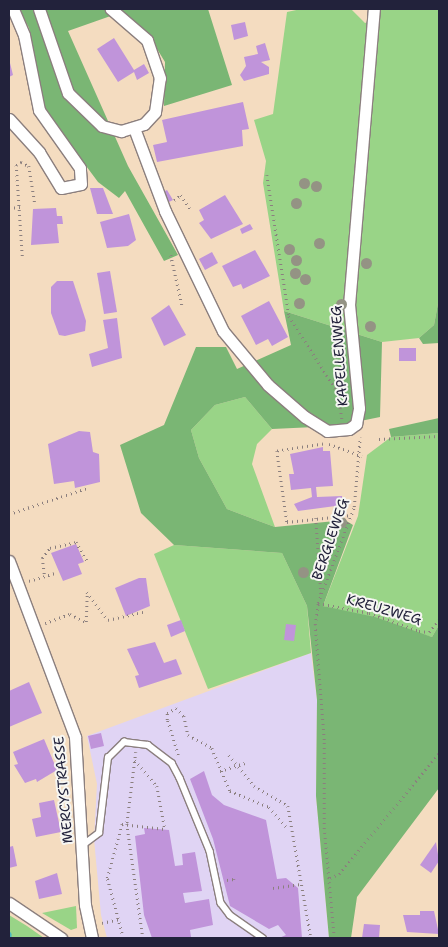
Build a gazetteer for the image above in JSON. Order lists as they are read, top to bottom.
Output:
{
  "streets": {
    "street": ["KAPELLENWEG", "MERCYSTRASSE"],
    "path": ["BERGLEWEG", "KREUZWEG"]
  },
  "crossings": [
    ["KAPELLENWEG", "BERGLEWEG"],
    ["BERGLEWEG", "KREUZWEG"]
  ]
}
